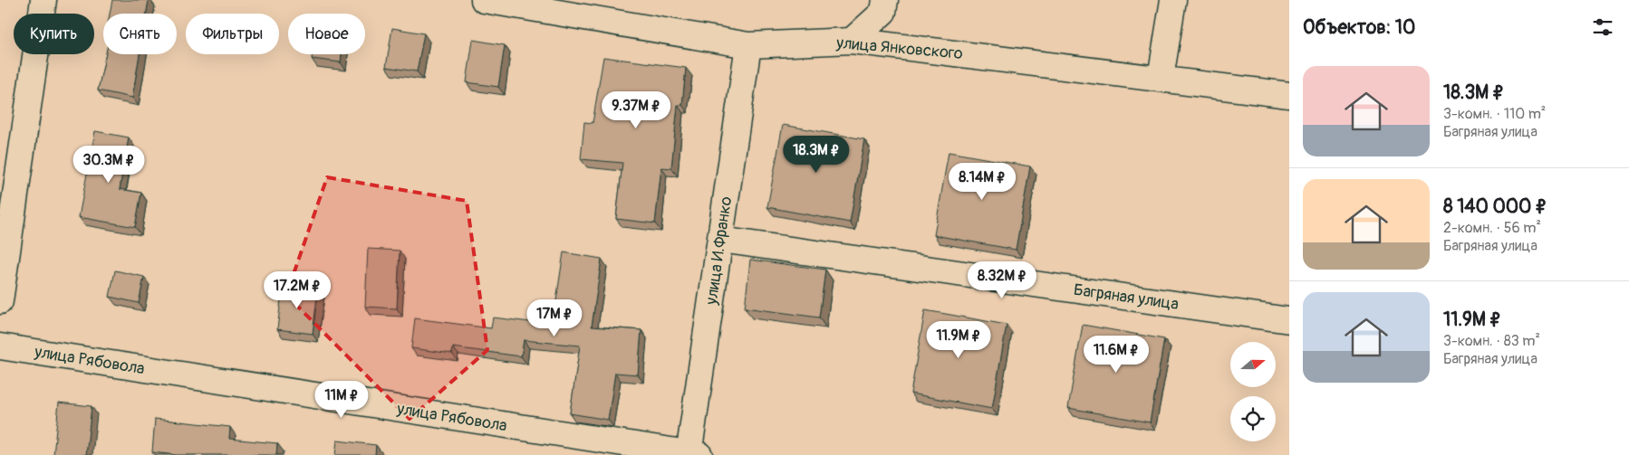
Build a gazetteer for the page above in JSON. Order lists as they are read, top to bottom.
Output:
{
  "streets": {
    "street": [
      "улица Янковского",
      "улица И.Франко",
      "Багряная улица",
      "улица Рябовола"
    ]
  },
  "crossings": [
    ["улица Янковского", "улица И.Франко"],
    ["улица И.Франко", "Багряная улица"],
    ["улица И.Франко", "улица Рябовола"]
  ],
  "north": "right",
  "page": {
    "heading": "Объектов: 10",
    "chip": [
      "Купить",
      "Снять",
      "Фильтры",
      "Новое"
    ],
    "list": [
      {
        "name": "18.3M ₽",
        "note": "3-комн. · 110 m² · Багряная улица"
      },
      {
        "name": "8 140 000 ₽",
        "note": "2-комн. · 56 m² · Багряная улица"
      },
      {
        "name": "11.9M ₽",
        "note": "3-комн. · 83 m² · Багряная улица"
      }
    ],
    "price": [
      "9.37M ₽",
      "18.3M ₽",
      "30.3M ₽",
      "8.14M ₽",
      "8.32M ₽",
      "17.2M ₽",
      "17M ₽",
      "11.9M ₽",
      "11.6M ₽",
      "11M ₽"
    ]
  }
}
